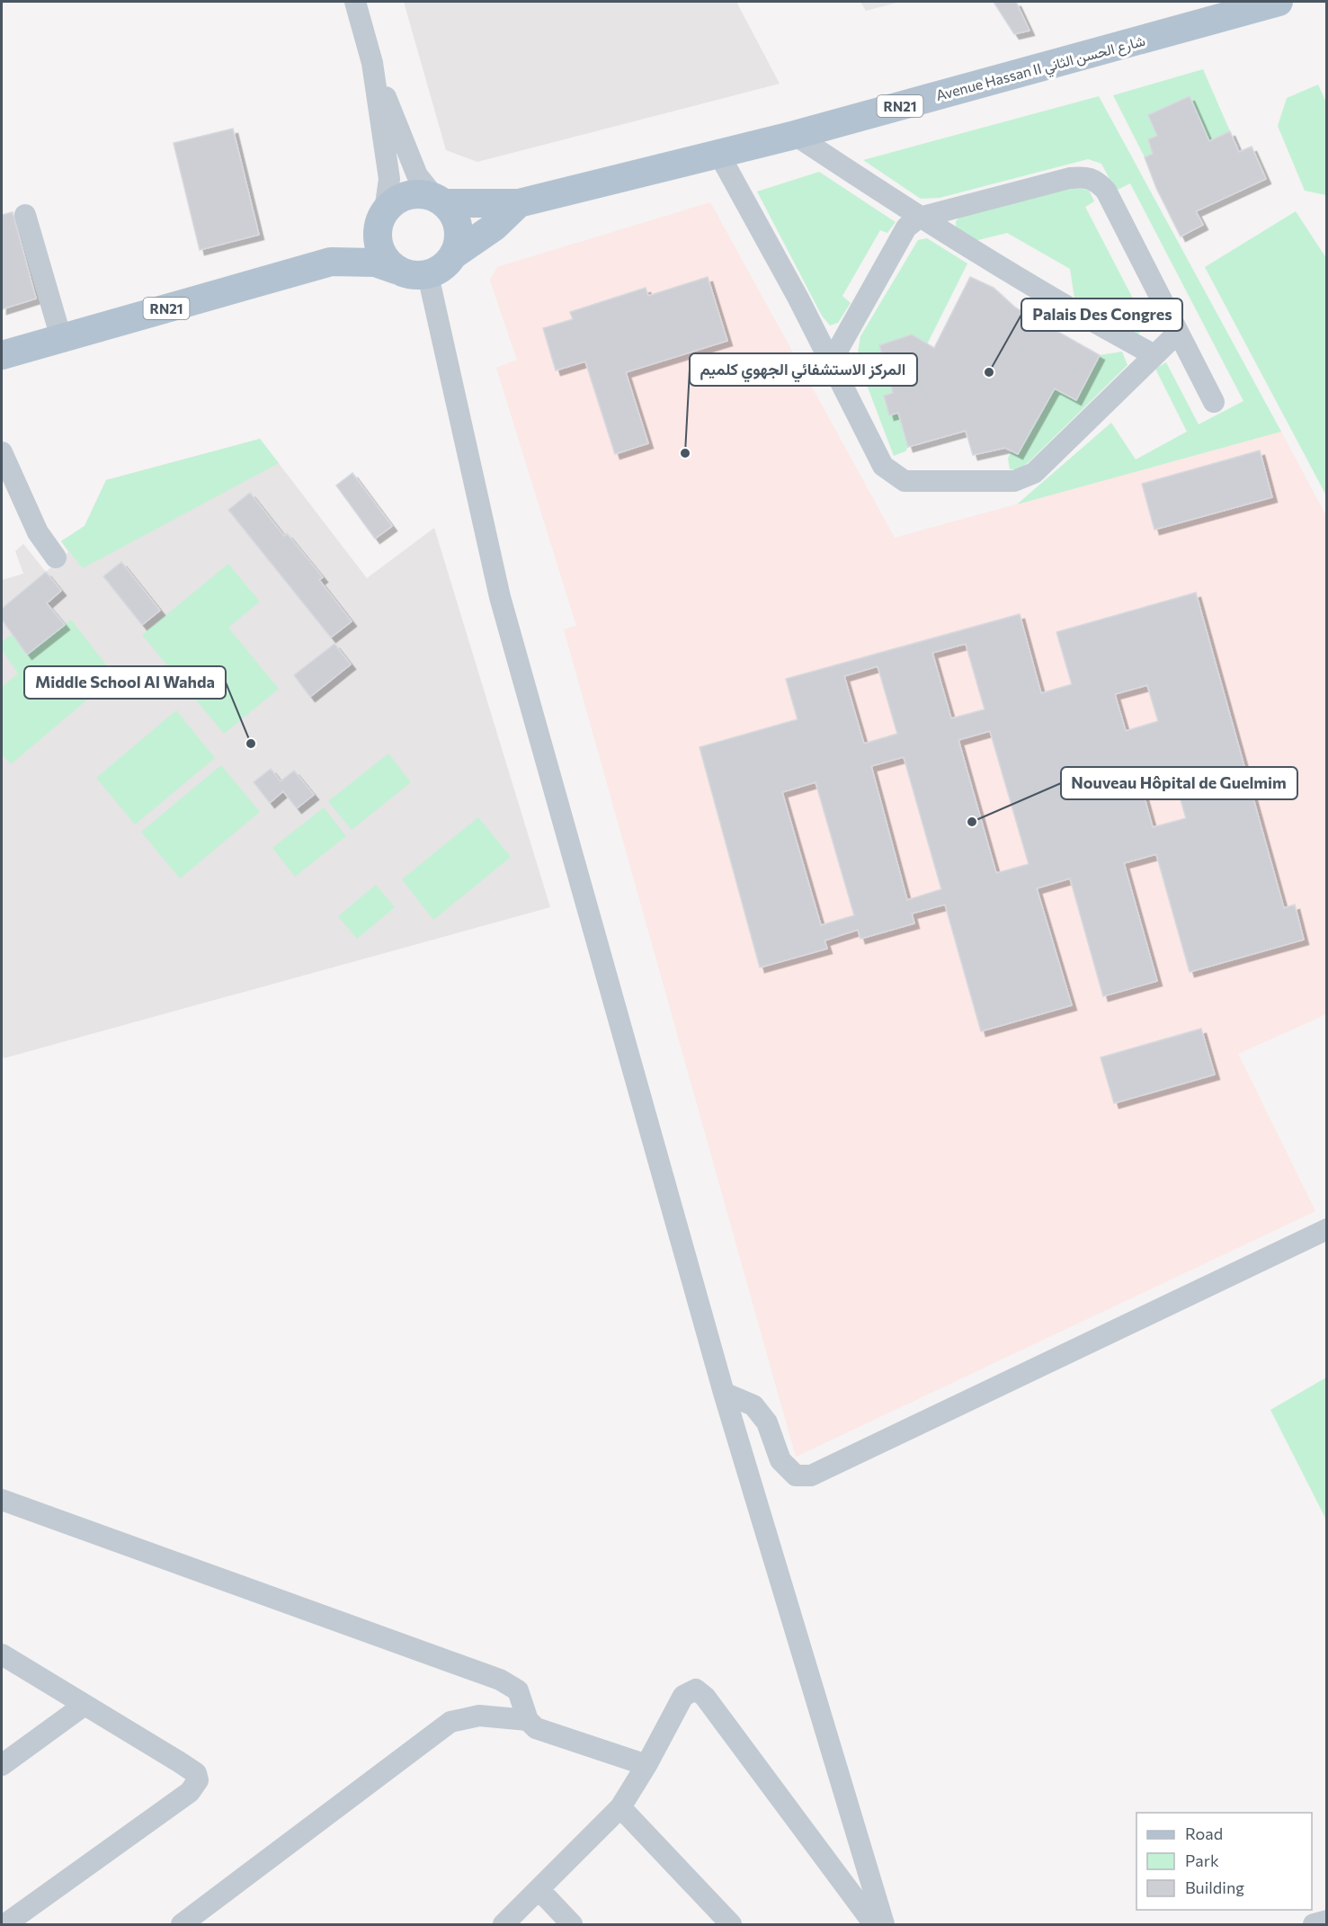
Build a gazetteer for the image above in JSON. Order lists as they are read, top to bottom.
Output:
{
  "streets": {
    "main road": ["Avenue Hassan II شارع الحسن الثاني", "RN21"]
  },
  "crossings": [
    ["Avenue Hassan II شارع الحسن الثاني", "RN21"]
  ],
  "places": [
    "Palais Des Congres",
    "المركز الاستشفائي الجهوي كلميم",
    "Middle School Al Wahda",
    "Nouveau Hôpital de Guelmim"
  ],
  "legend": ["Road", "Park", "Building"]
}
